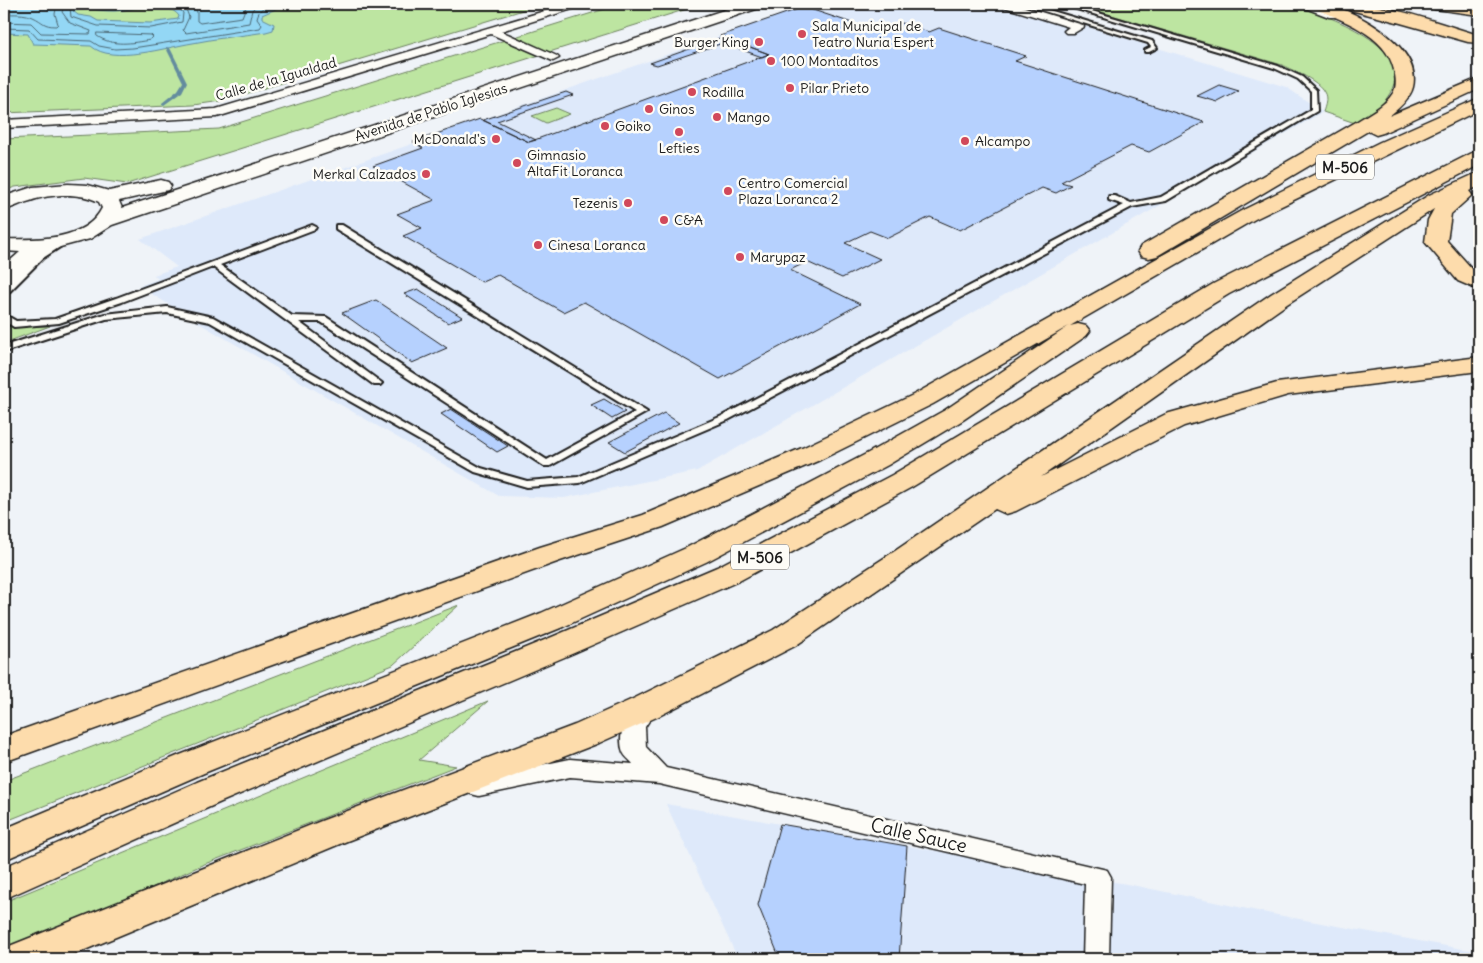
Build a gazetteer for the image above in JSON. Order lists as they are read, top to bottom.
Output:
{
  "streets": {
    "highway": ["M-506"],
    "main road": ["Avenida de Pablo Iglesias"],
    "street": ["Calle de la Igualdad", "Calle Sauce"]
  },
  "places": [
    "Sala Municipal de Teatro Nuria Espert",
    "Burger King",
    "100 Montaditos",
    "Pilar Prieto",
    "Rodilla",
    "Ginos",
    "Mango",
    "Goiko",
    "Lefties",
    "McDonald's",
    "Alcampo",
    "Gimnasio AltaFit Loranca",
    "Merkal Calzados",
    "Centro Comercial Plaza Loranca 2",
    "Tezenis",
    "C&A",
    "Cinesa Loranca",
    "Marypaz"
  ]
}
